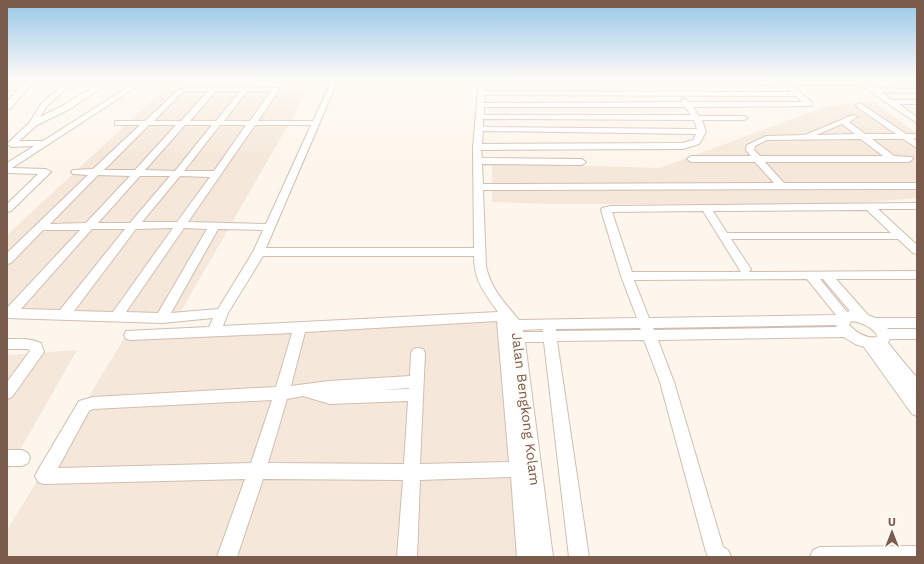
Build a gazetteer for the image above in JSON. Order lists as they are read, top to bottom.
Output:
{
  "streets": {
    "street": ["Jalan Bengkong Kolam"]
  },
  "north": "top"
}
